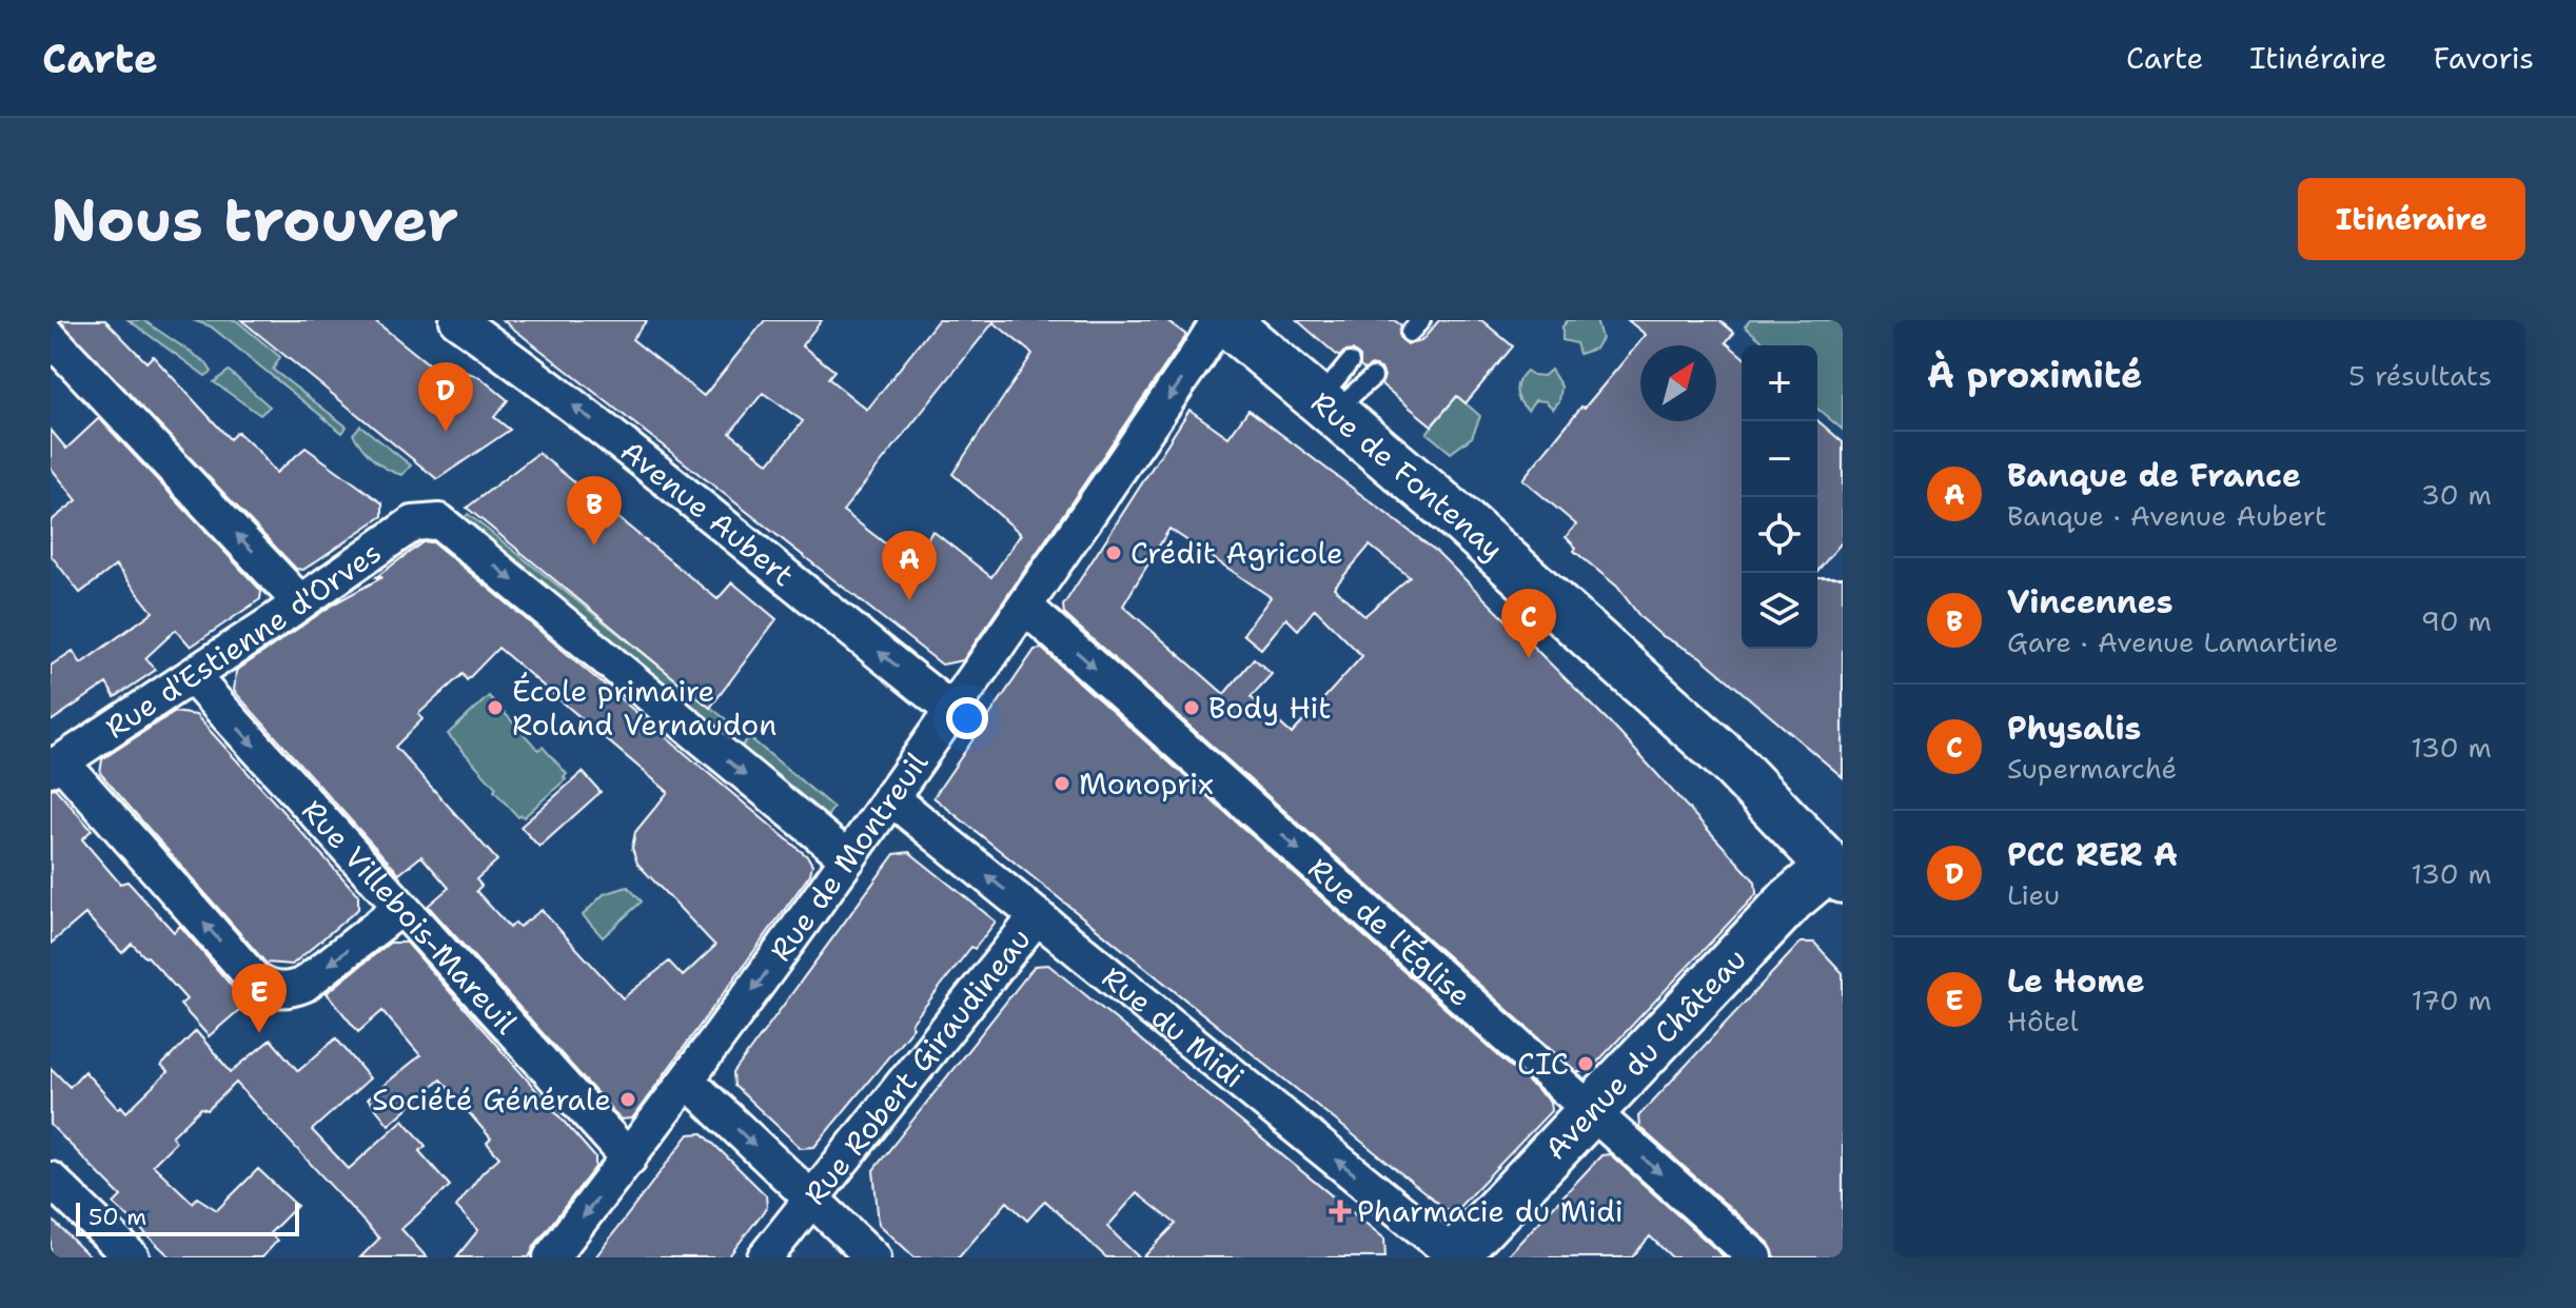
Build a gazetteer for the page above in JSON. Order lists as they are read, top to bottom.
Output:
{
  "streets": {
    "main road": ["Rue de Fontenay", "Avenue du Château"],
    "street": [
      "Avenue Aubert",
      "Rue d'Estienne d'Orves",
      "Rue de Montreuil",
      "Rue Villebois-Mareuil",
      "Rue de l'Église",
      "Rue du Midi",
      "Rue Robert Giraudineau"
    ]
  },
  "crossings": [
    ["Rue de Fontenay", "Rue de Montreuil"],
    ["Rue de Fontenay", "Avenue du Château"],
    ["Avenue Aubert", "Rue de Montreuil"],
    ["Rue d'Estienne d'Orves", "Rue de Montreuil"],
    ["Rue d'Estienne d'Orves", "Rue Villebois-Mareuil"],
    ["Rue de Montreuil", "Rue Villebois-Mareuil"],
    ["Rue de Montreuil", "Rue de l'Église"],
    ["Rue de Montreuil", "Rue du Midi"],
    ["Rue de l'Église", "Avenue du Château"],
    ["Rue du Midi", "Avenue du Château"],
    ["Rue du Midi", "Rue Robert Giraudineau"]
  ],
  "one_way": [
    "Avenue Aubert",
    "Rue d'Estienne d'Orves",
    "Rue de Montreuil",
    "Rue Villebois-Mareuil",
    "Rue de l'Église",
    "Rue du Midi"
  ],
  "places": {
    "other": [
      "Crédit Agricole",
      "École primaire Roland Vernaudon",
      "Body Hit",
      "Monoprix",
      "CIC",
      "Société Générale"
    ],
    "health": ["Pharmacie du Midi"]
  },
  "scale_bar": "50 m",
  "north": "top right",
  "page": {
    "header": "Carte",
    "nav": ["Carte", "Itinéraire", "Favoris"],
    "buttons": "Itinéraire",
    "title": "Nous trouver",
    "heading": ["À proximité", "5 résultats"],
    "map_buttons": ["+", "−"],
    "pins": [
      "D",
      "B",
      "A",
      "C",
      "E"
    ],
    "list": [
      {
        "mark": "A",
        "name": "Banque de France",
        "note": "Banque · Avenue Aubert",
        "value": "30 m"
      },
      {
        "mark": "B",
        "name": "Vincennes",
        "note": "Gare · Avenue Lamartine",
        "value": "90 m"
      },
      {
        "mark": "C",
        "name": "Physalis",
        "note": "Supermarché",
        "value": "130 m"
      },
      {
        "mark": "D",
        "name": "PCC RER A",
        "note": "Lieu",
        "value": "130 m"
      },
      {
        "mark": "E",
        "name": "Le Home",
        "note": "Hôtel",
        "value": "170 m"
      }
    ],
    "scale": "50 m"
  }
}
